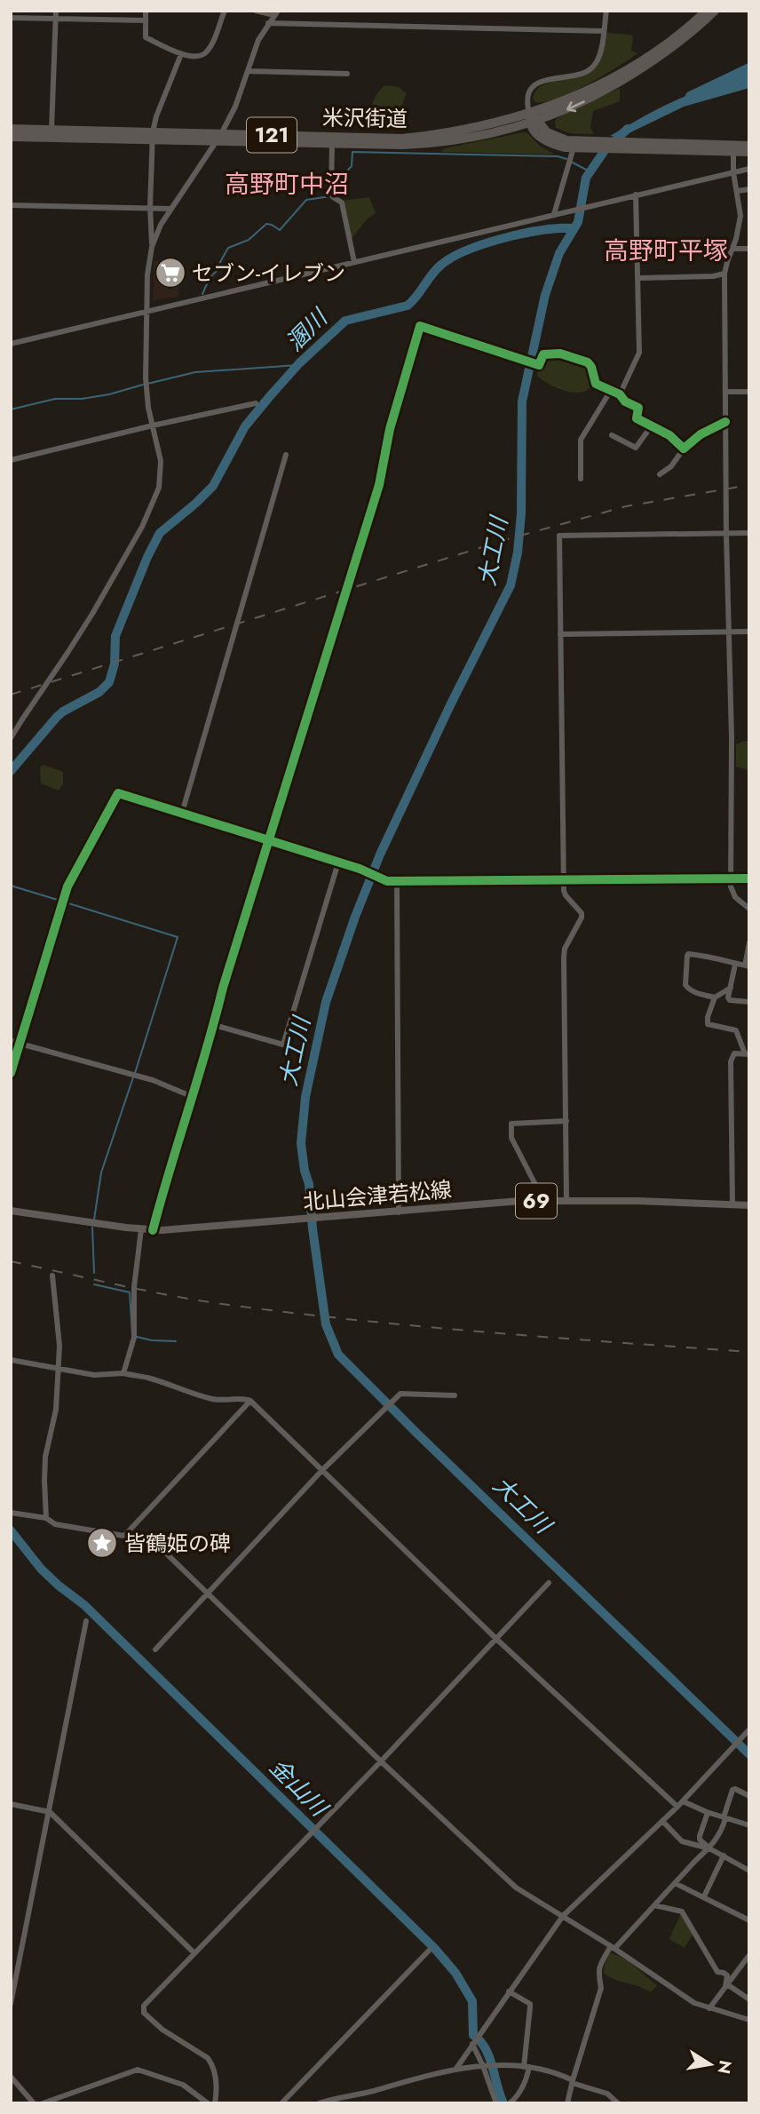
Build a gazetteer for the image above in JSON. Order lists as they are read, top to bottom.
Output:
{
  "streets": {
    "highway": ["米沢街道", "121"],
    "main road": ["北山会津若松線", "69"]
  },
  "crossings": [
    ["米沢街道", "121"]
  ],
  "districts": ["高野町中沼", "高野町平塚"],
  "water": ["溷川", "大工川", "金山川"],
  "places": {
    "supermarket": ["セブン-イレブン"],
    "place": ["皆鶴姫の碑"]
  },
  "north": "right"
}
